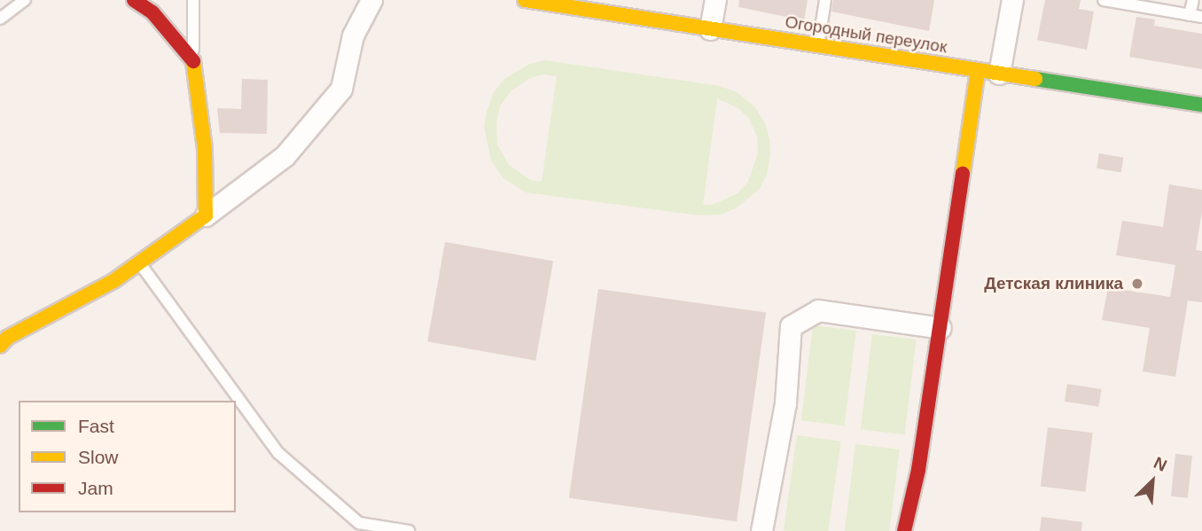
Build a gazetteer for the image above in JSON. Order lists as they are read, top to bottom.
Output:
{
  "streets": {
    "street": ["Огородный переулок"]
  },
  "places": ["Детская клиника"],
  "legend": ["Fast", "Slow", "Jam"],
  "north": "top right"
}
